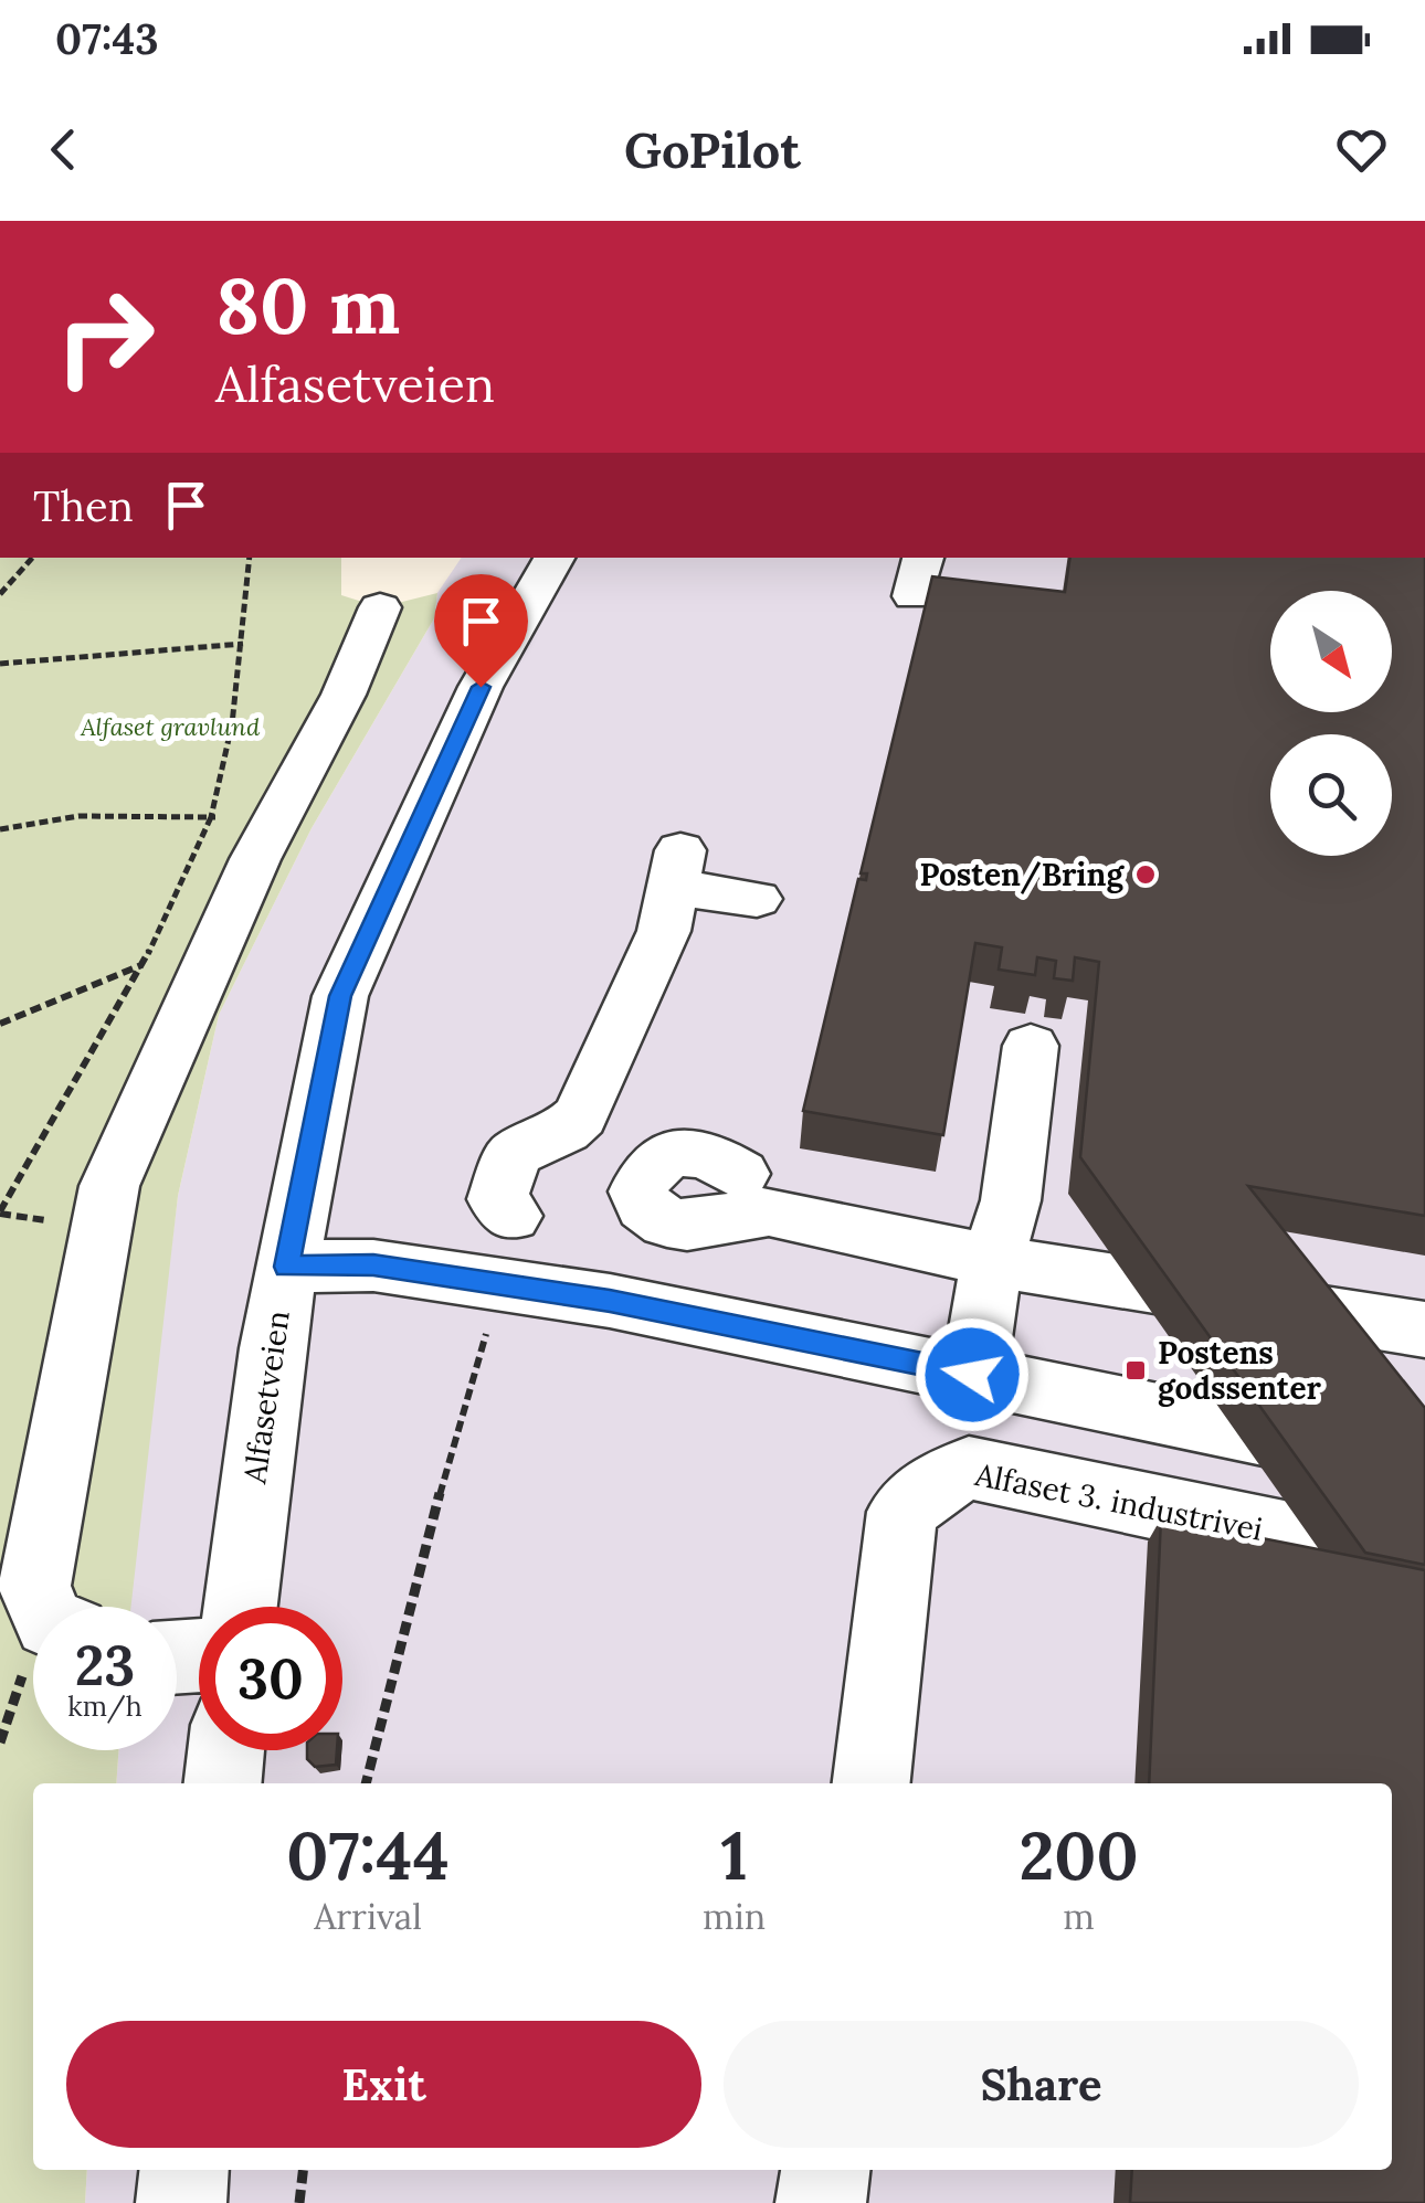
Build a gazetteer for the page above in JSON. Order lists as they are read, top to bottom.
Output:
{
  "streets": {
    "street": ["Alfasetveien", "Alfaset 3. industrivei"]
  },
  "parks": ["Alfaset gravlund"],
  "places": {
    "other": ["Posten/Bring"],
    "transit": ["Postens godssenter"]
  },
  "north": "bottom right",
  "page": {
    "status": "07:43",
    "header": "GoPilot",
    "turn": ["80 m", "Alfasetveien"],
    "then": "Then",
    "speed": "23 km/h",
    "limit": "30",
    "eta": [
      "07:44",
      "Arrival",
      "1",
      "min",
      "200",
      "m"
    ],
    "buttons": ["Exit", "Share"]
  }
}
